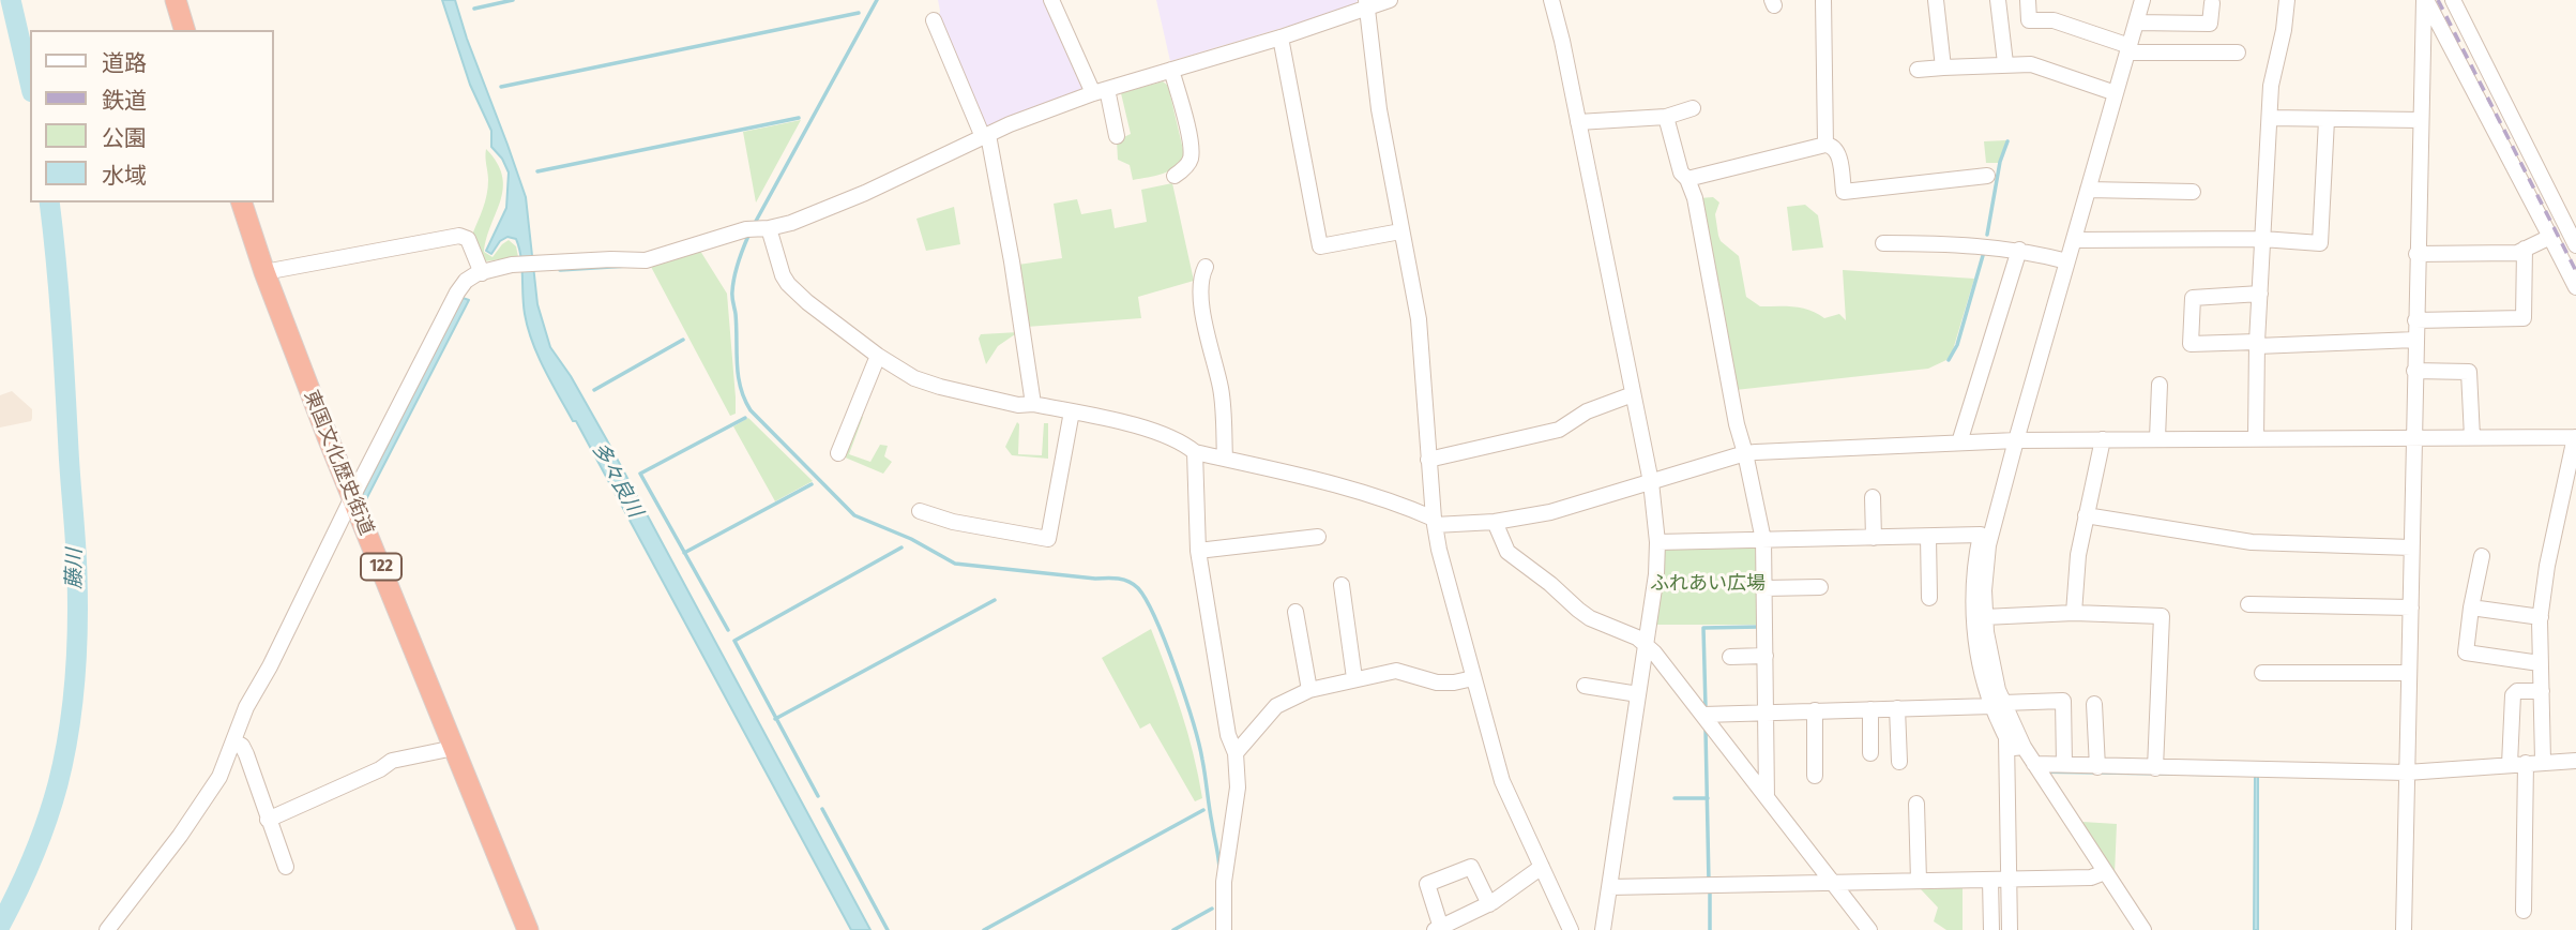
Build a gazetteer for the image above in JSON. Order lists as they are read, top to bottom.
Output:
{
  "streets": {
    "highway": ["東国文化歴史街道", "122"]
  },
  "water": ["多々良川", "藤川"],
  "parks": ["ふれあい広場"],
  "legend": [
    "道路",
    "鉄道",
    "公園",
    "水域"
  ]
}
